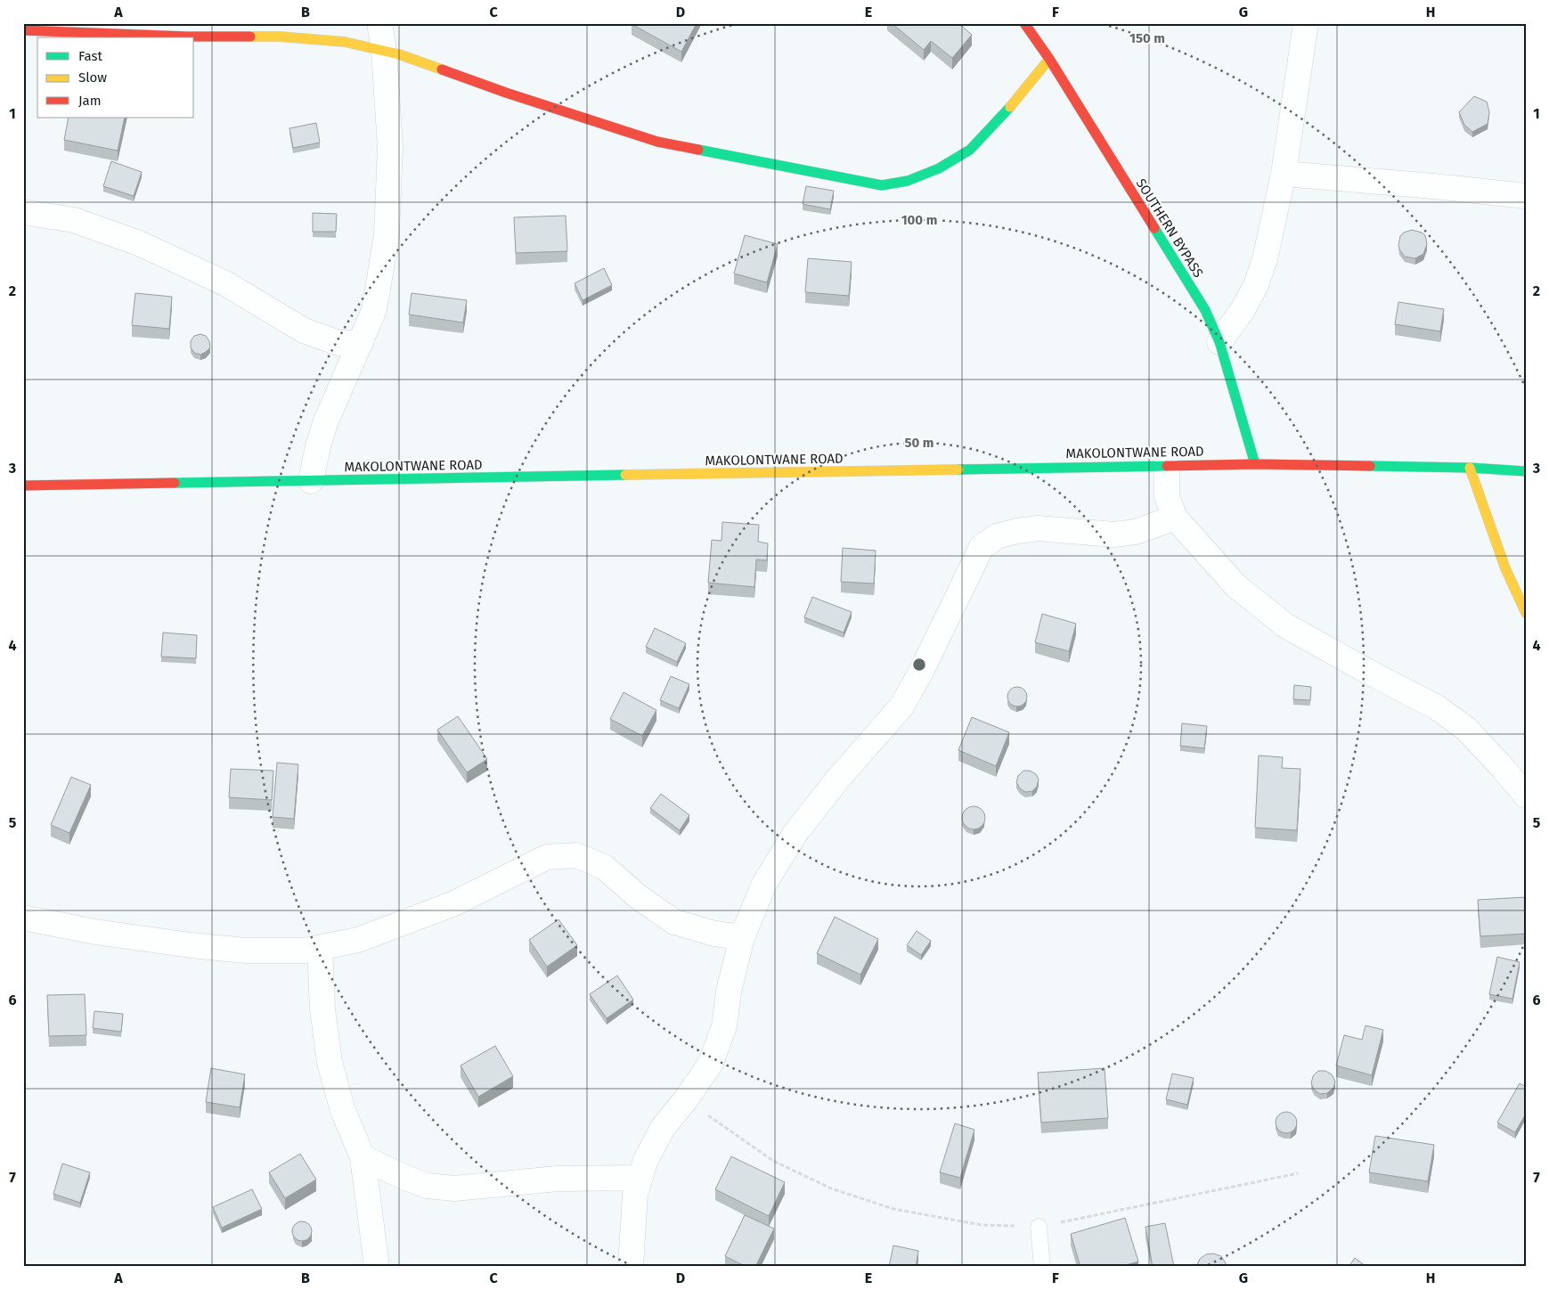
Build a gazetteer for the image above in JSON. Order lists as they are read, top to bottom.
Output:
{
  "streets": {
    "main road": ["SOUTHERN BYPASS", "MAKOLONTWANE ROAD"]
  },
  "crossings": [
    ["SOUTHERN BYPASS", "MAKOLONTWANE ROAD"]
  ],
  "legend": ["Fast", "Slow", "Jam"],
  "grid": {
    "columns": [
      "A",
      "B",
      "C",
      "D",
      "E",
      "F",
      "G",
      "H"
    ],
    "rows": [
      "1",
      "2",
      "3",
      "4",
      "5",
      "6",
      "7"
    ]
  },
  "rings": ["150 m", "100 m", "50 m"]
}
